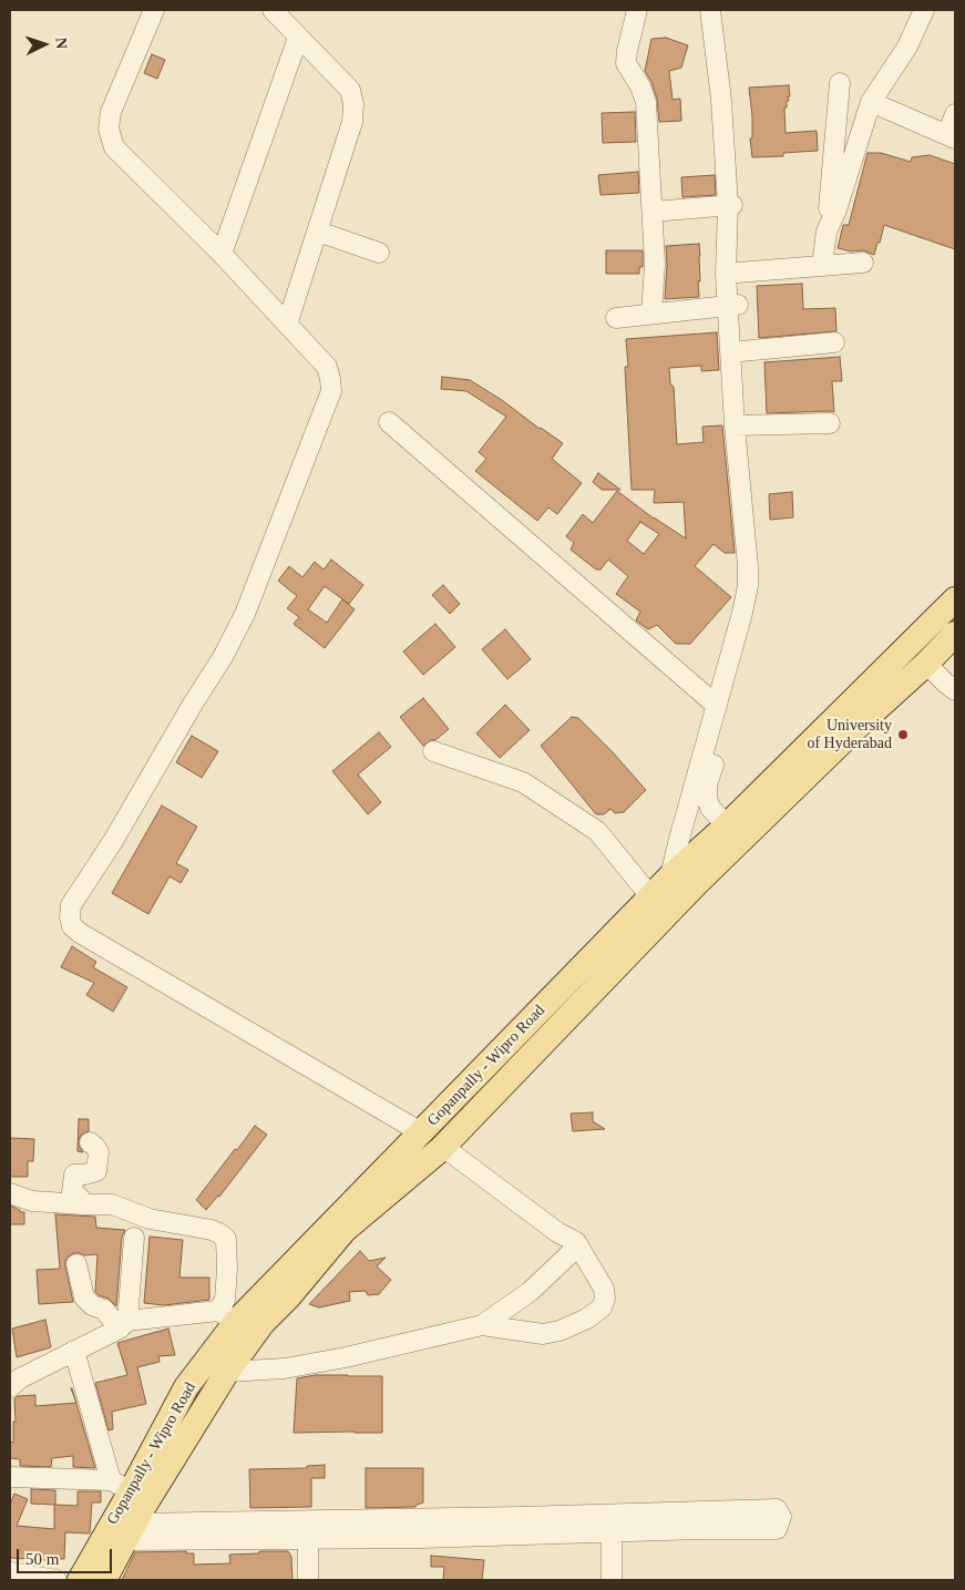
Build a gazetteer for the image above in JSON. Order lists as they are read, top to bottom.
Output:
{
  "streets": {
    "main road": ["Gopanpally - Wipro Road"]
  },
  "places": ["University of Hyderabad"],
  "scale_bar": "50 m",
  "north": "right"
}
